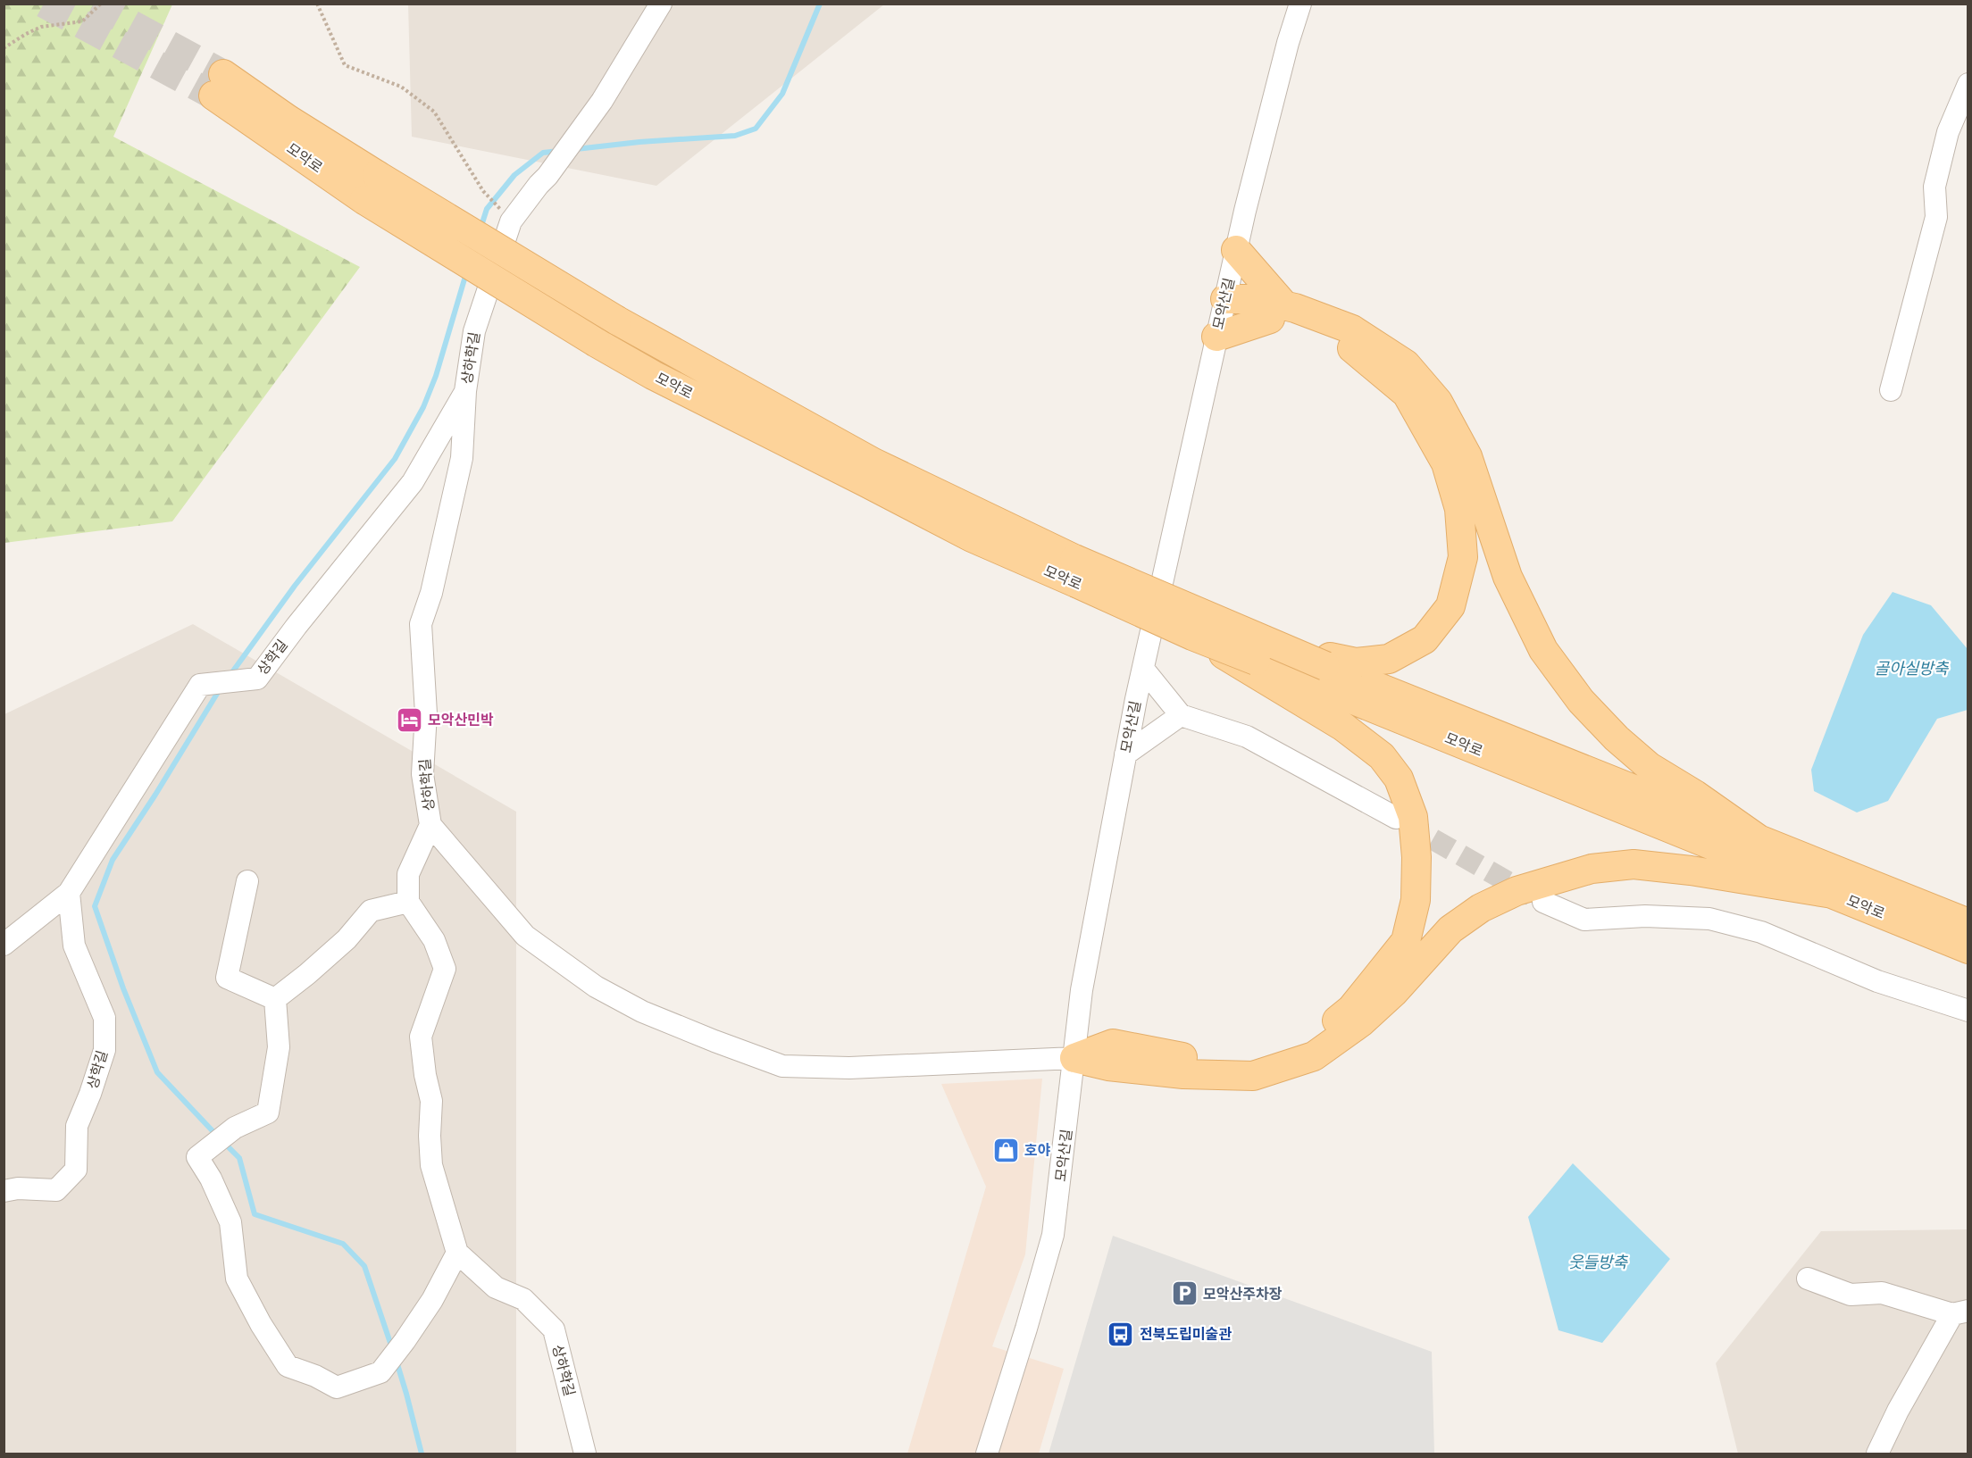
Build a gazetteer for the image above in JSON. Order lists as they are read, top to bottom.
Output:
{
  "streets": {
    "main road": ["모악로"],
    "street": ["모악산길", "상하학길", "상학길"]
  },
  "crossings": [
    ["상하학길", "상학길"]
  ],
  "water": ["골아실방축", "웃들방축"],
  "places": {
    "hotel": ["모악산민박"],
    "shop": ["호야"],
    "parking": ["모악산주차장"],
    "bus stop": ["전북도립미술관"]
  }
}
